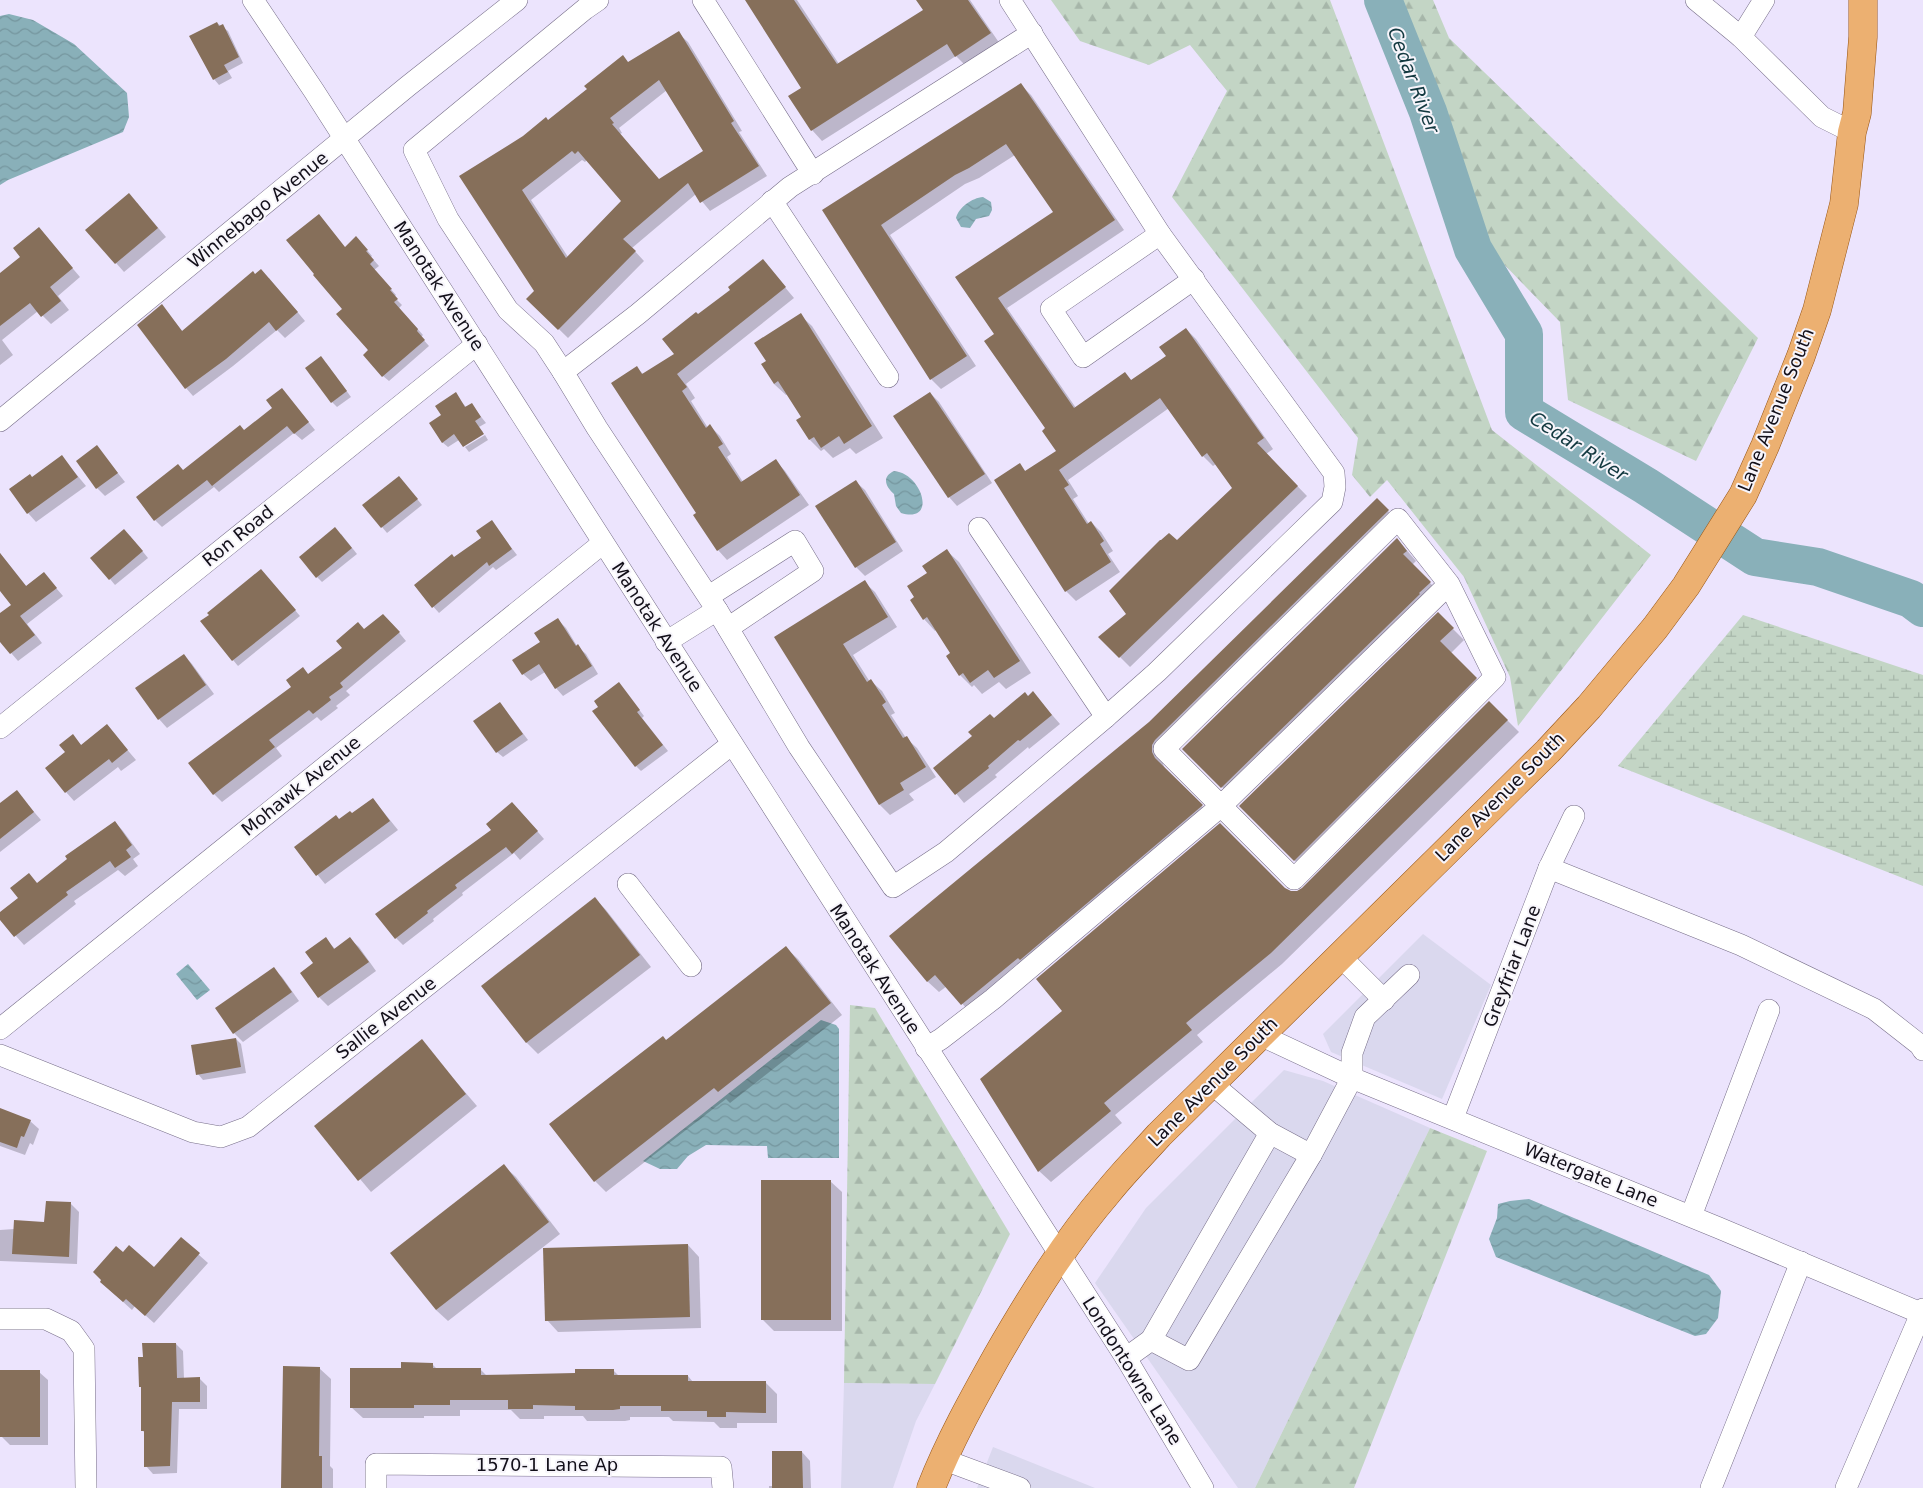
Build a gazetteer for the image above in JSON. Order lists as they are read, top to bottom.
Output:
{
  "streets": {
    "main road": ["Lane Avenue South"],
    "street": [
      "Winnebago Avenue",
      "Manotak Avenue",
      "Ron Road",
      "Mohawk Avenue",
      "Greyfriar Lane",
      "Sallie Avenue",
      "Watergate Lane",
      "Londontowne Lane",
      "1570-1 Lane Ap"
    ]
  },
  "crossings": [
    ["Winnebago Avenue", "Manotak Avenue"],
    ["Manotak Avenue", "Lane Avenue South"],
    ["Manotak Avenue", "Ron Road"],
    ["Manotak Avenue", "Mohawk Avenue"],
    ["Manotak Avenue", "Sallie Avenue"],
    ["Manotak Avenue", "Londontowne Lane"],
    ["Lane Avenue South", "Watergate Lane"],
    ["Lane Avenue South", "Londontowne Lane"],
    ["Greyfriar Lane", "Watergate Lane"]
  ],
  "water": ["Cedar River"]
}
